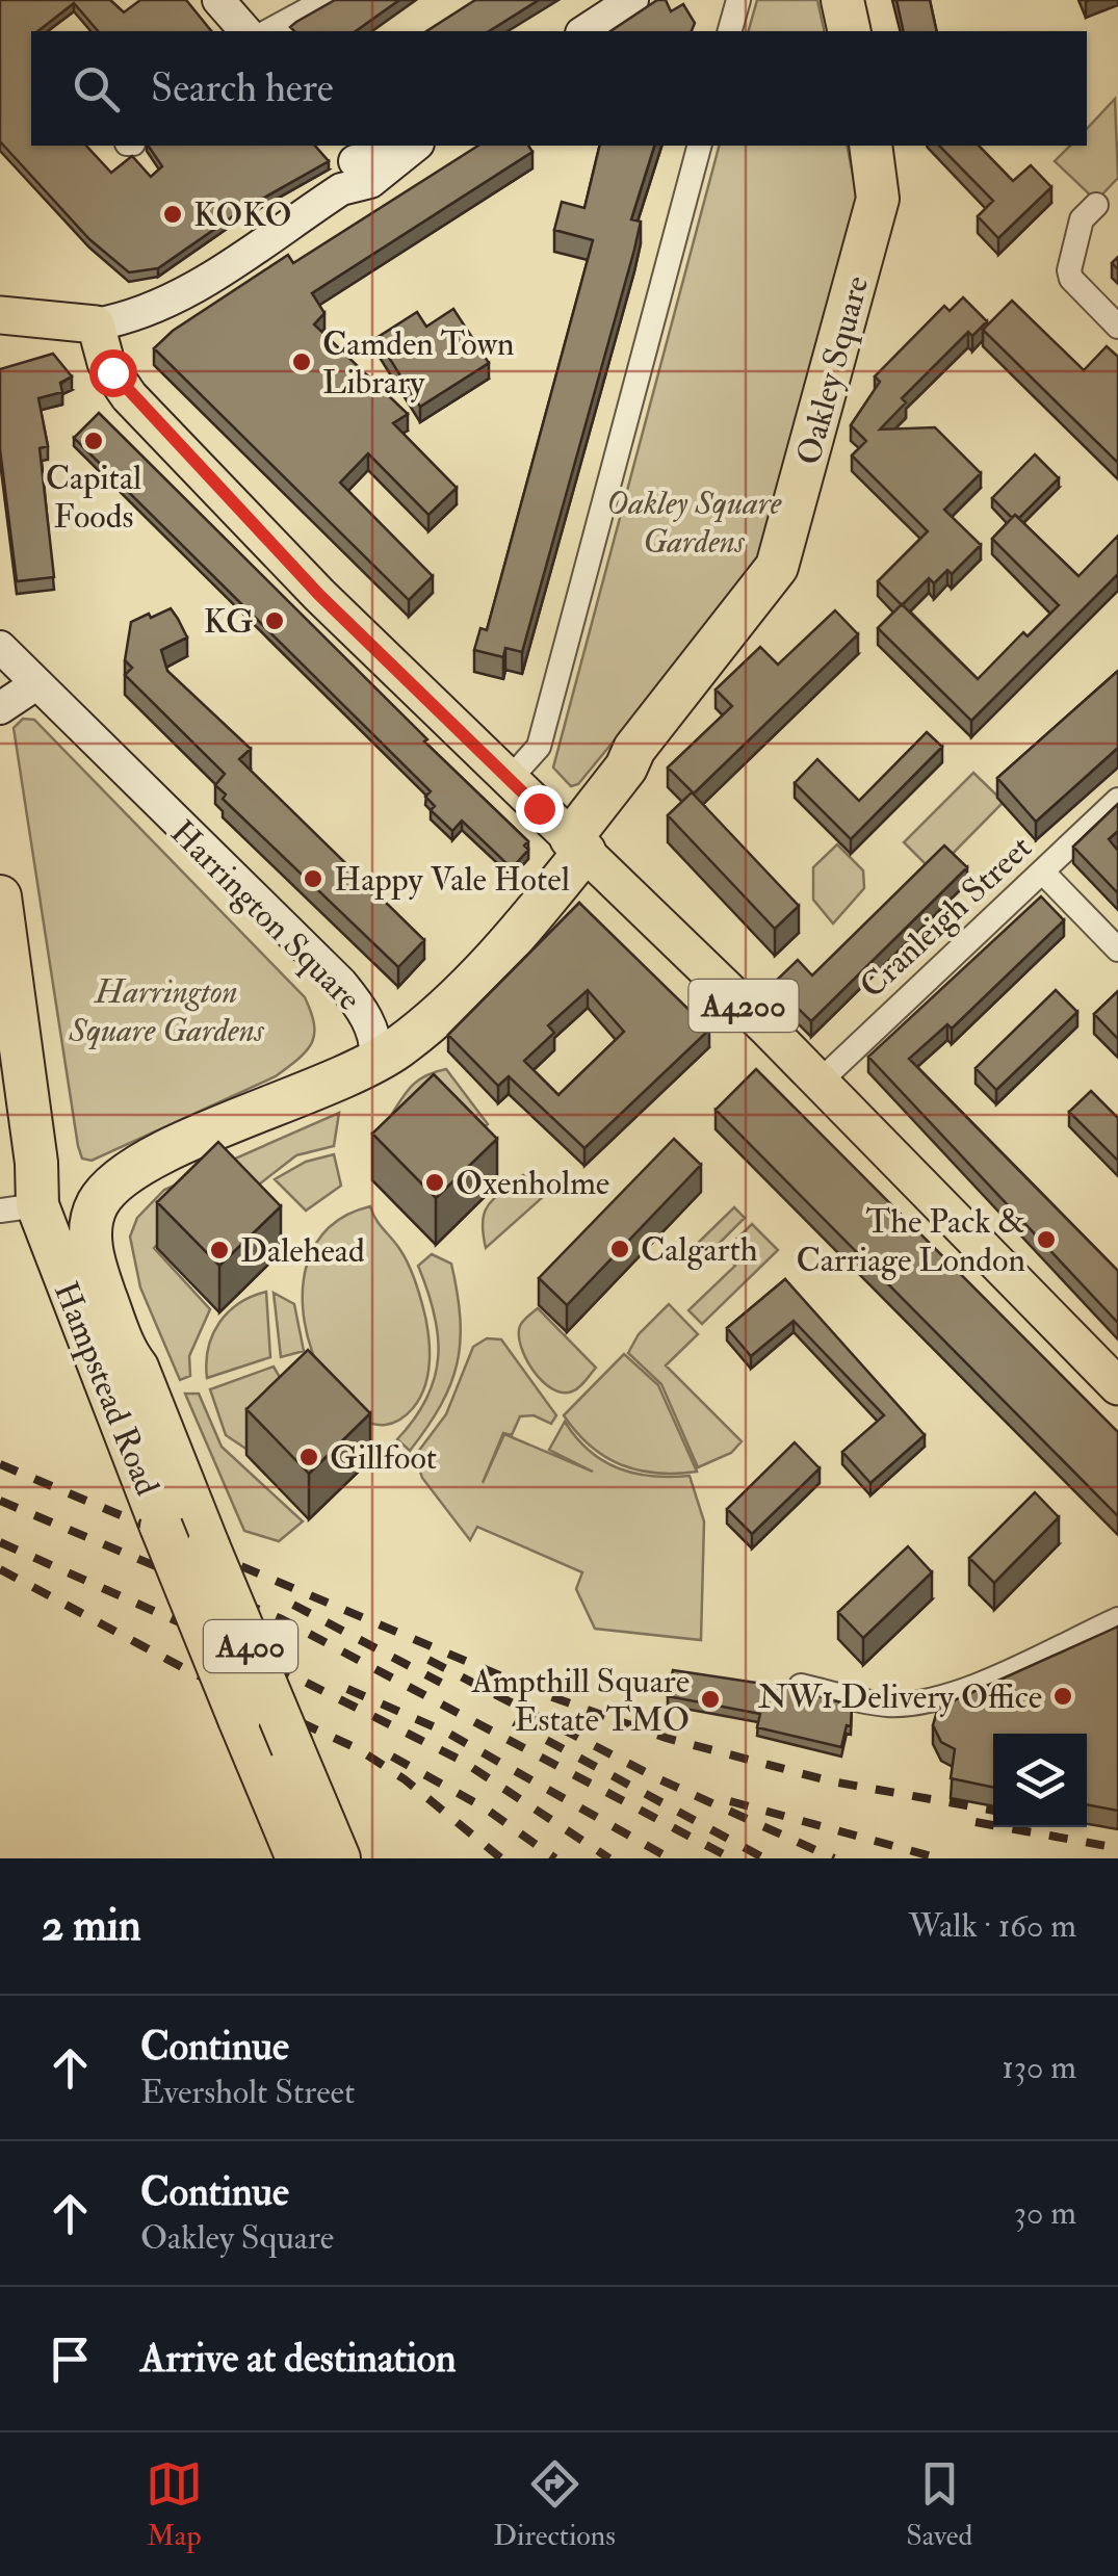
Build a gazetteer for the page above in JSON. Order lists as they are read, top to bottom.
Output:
{
  "streets": {
    "highway": ["Oakley Square", "Hampstead Road", "A400"],
    "main road": ["A4200"],
    "street": ["Harrington Square", "Cranleigh Street"]
  },
  "crossings": [
    ["Oakley Square", "Harrington Square"],
    ["Oakley Square", "A4200"],
    ["Cranleigh Street", "A4200"]
  ],
  "parks": ["Oakley Square Gardens", "Harrington Square Gardens"],
  "places": [
    "KOKO",
    "Camden Town Library",
    "Capital Foods",
    "KG",
    "Happy Vale Hotel",
    "Oxenholme",
    "The Pack & Carriage London",
    "Calgarth",
    "Dalehead",
    "Gillfoot",
    "NW1 Delivery Office",
    "Ampthill Square Estate TMO"
  ],
  "page": {
    "search": "Search here",
    "heading": ["2 min", "Walk · 160 m"],
    "list": [
      ["Continue", "Eversholt Street", "130 m"],
      ["Continue", "Oakley Square", "30 m"],
      "Arrive at destination"
    ],
    "nav": ["Map", "Directions", "Saved"]
  }
}
